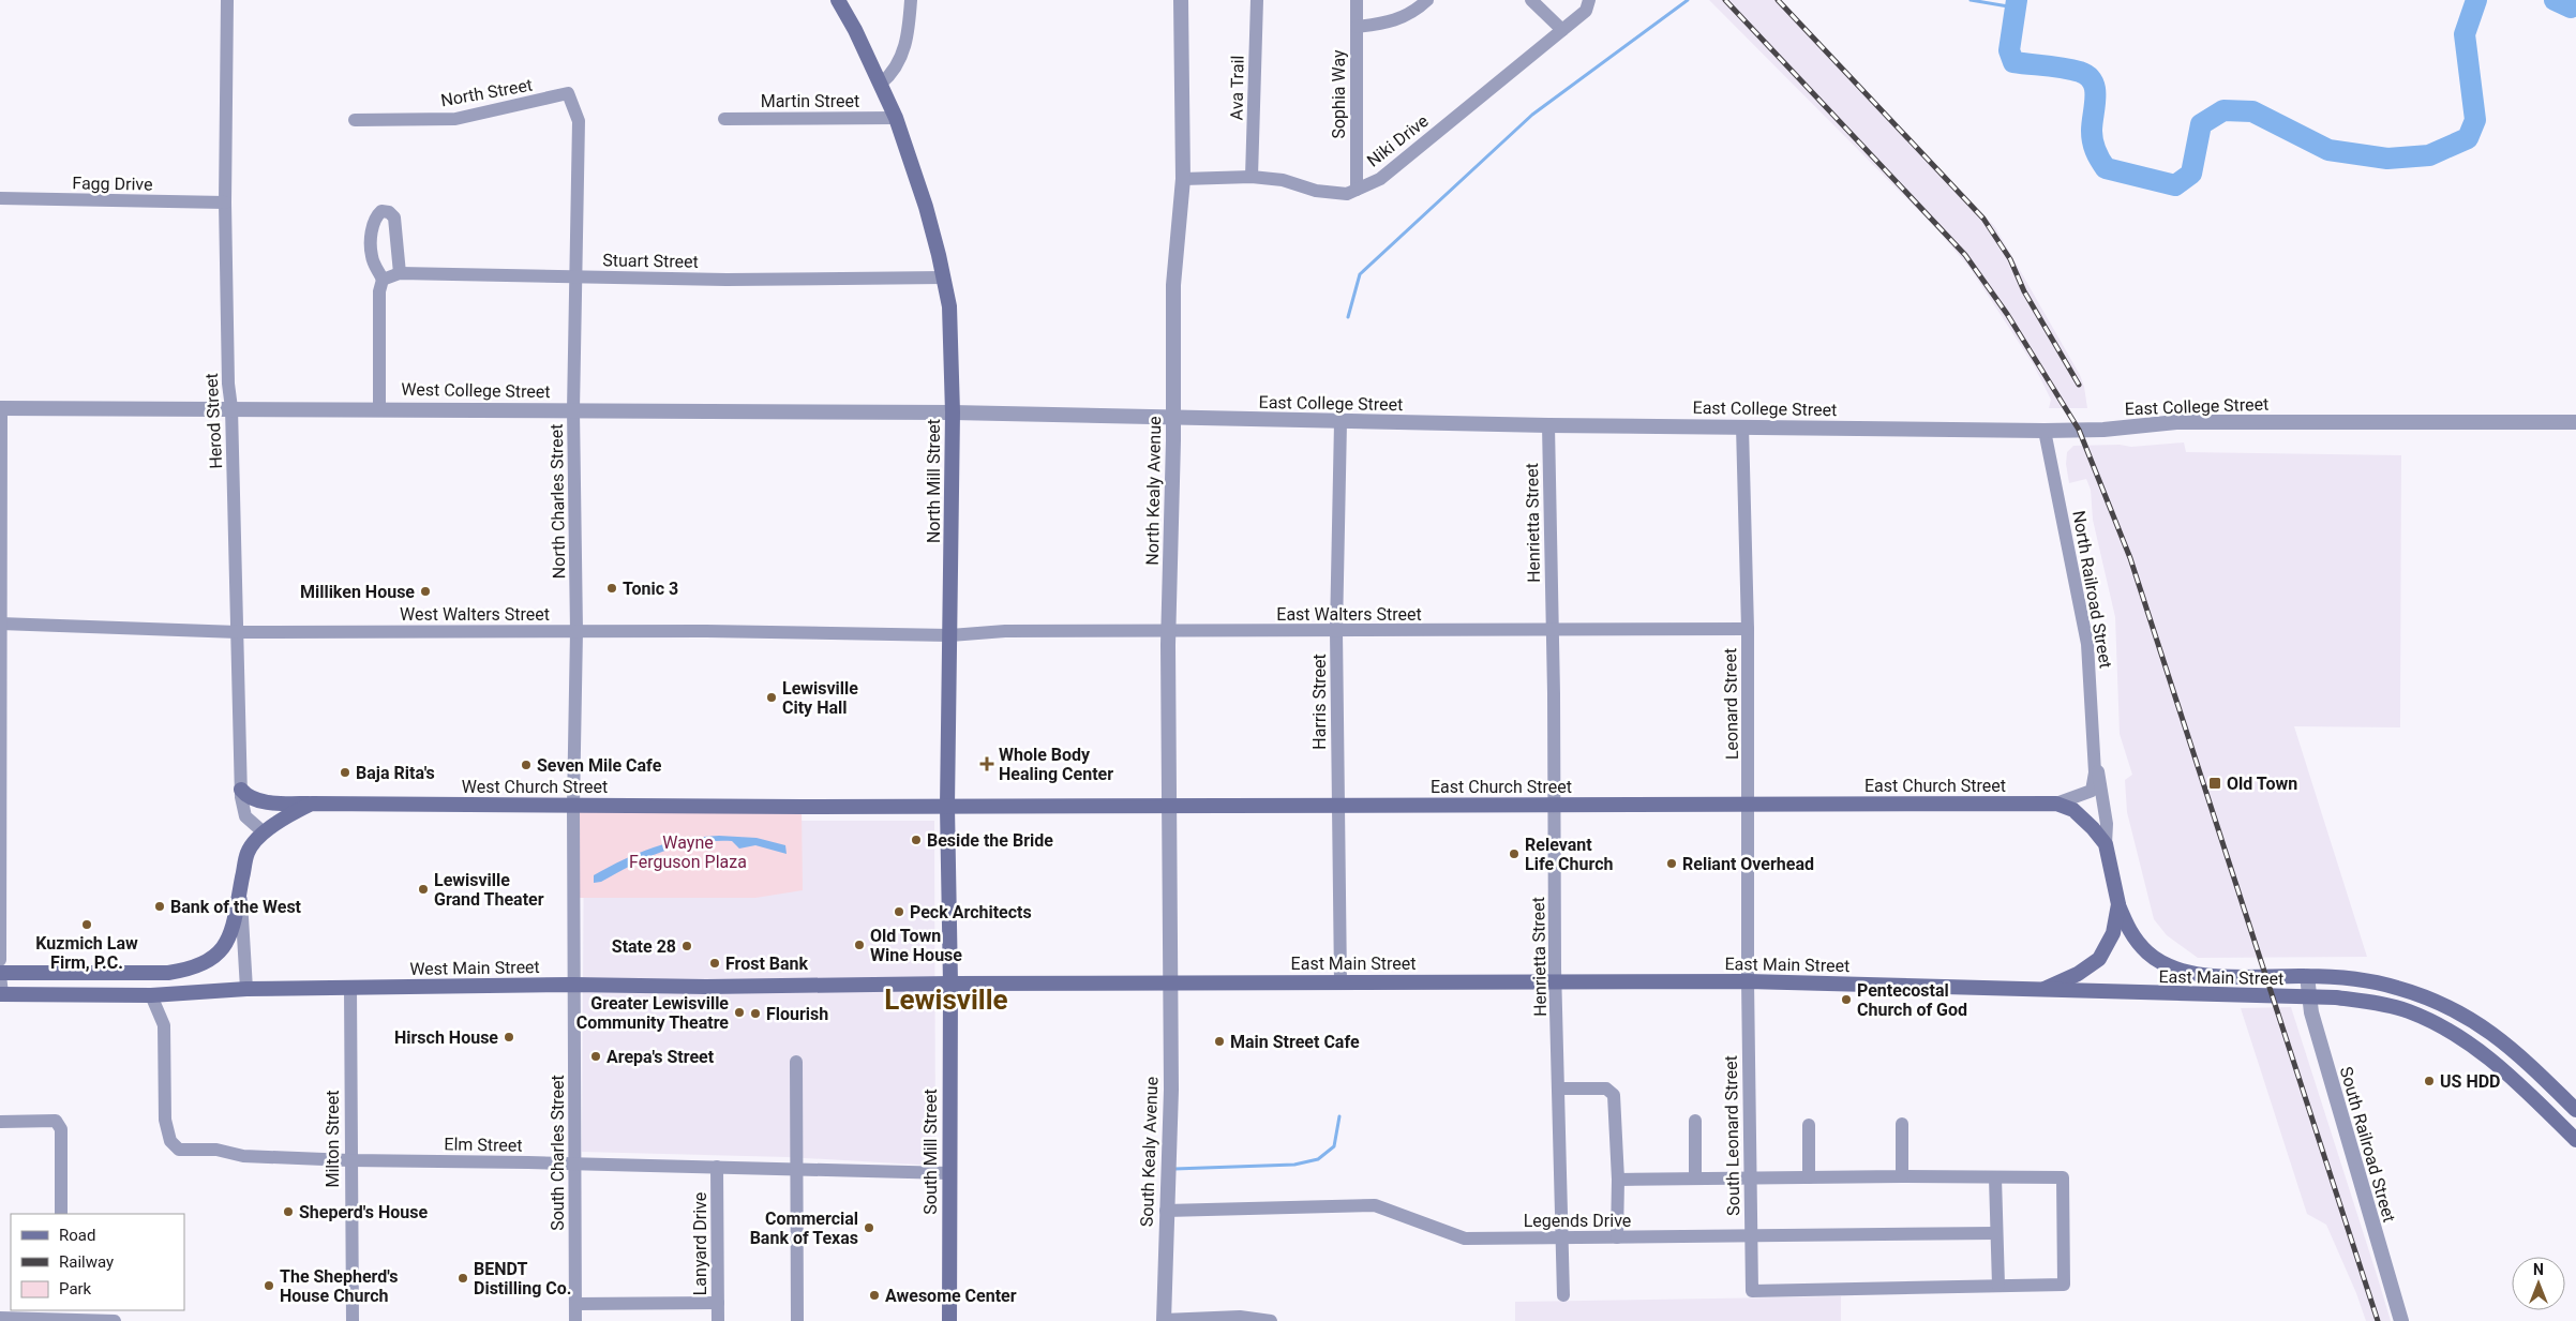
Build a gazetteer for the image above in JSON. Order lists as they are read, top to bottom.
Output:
{
  "streets": {
    "main road": [
      "North Mill Street",
      "North Railroad Street",
      "East Church Street",
      "West Church Street",
      "East Main Street",
      "West Main Street",
      "South Mill Street"
    ],
    "street": [
      "Ava Trail",
      "North Street",
      "Sophia Way",
      "Martin Street",
      "Niki Drive",
      "Fagg Drive",
      "Stuart Street",
      "West College Street",
      "East College Street",
      "Herod Street",
      "North Kealy Avenue",
      "North Charles Street",
      "Henrietta Street",
      "West Walters Street",
      "East Walters Street",
      "Harris Street",
      "Leonard Street",
      "South Leonard Street",
      "Milton Street",
      "Elm Street",
      "South Railroad Street",
      "South Kealy Avenue",
      "South Charles Street",
      "Legends Drive",
      "Lanyard Drive"
    ]
  },
  "crossings": [
    ["Ava Trail", "Niki Drive"],
    ["North Street", "North Charles Street"],
    ["Sophia Way", "Niki Drive"],
    ["Martin Street", "North Mill Street"],
    ["Niki Drive", "North Kealy Avenue"],
    ["Fagg Drive", "Herod Street"],
    ["Stuart Street", "North Mill Street"],
    ["Stuart Street", "North Charles Street"],
    ["West College Street", "East College Street"],
    ["West College Street", "Herod Street"],
    ["West College Street", "North Mill Street"],
    ["West College Street", "North Charles Street"],
    ["East College Street", "North Mill Street"],
    ["East College Street", "North Kealy Avenue"],
    ["East College Street", "Henrietta Street"],
    ["East College Street", "North Railroad Street"],
    ["East College Street", "Harris Street"],
    ["East College Street", "Leonard Street"],
    ["Herod Street", "West Walters Street"],
    ["Herod Street", "West Church Street"],
    ["North Mill Street", "West Walters Street"],
    ["North Mill Street", "East Walters Street"],
    ["North Mill Street", "East Church Street"],
    ["North Mill Street", "West Church Street"],
    ["North Mill Street", "East Main Street"],
    ["North Mill Street", "West Main Street"],
    ["North Mill Street", "South Mill Street"],
    ["North Kealy Avenue", "East Walters Street"],
    ["North Kealy Avenue", "East Church Street"],
    ["North Kealy Avenue", "East Main Street"],
    ["North Kealy Avenue", "South Kealy Avenue"],
    ["North Charles Street", "West Walters Street"],
    ["North Charles Street", "West Church Street"],
    ["North Charles Street", "West Main Street"],
    ["North Charles Street", "South Charles Street"],
    ["Henrietta Street", "East Walters Street"],
    ["Henrietta Street", "East Church Street"],
    ["Henrietta Street", "East Main Street"],
    ["Henrietta Street", "Legends Drive"],
    ["North Railroad Street", "East Church Street"],
    ["North Railroad Street", "East Main Street"],
    ["West Walters Street", "East Walters Street"],
    ["East Walters Street", "Harris Street"],
    ["East Walters Street", "Leonard Street"],
    ["Harris Street", "East Church Street"],
    ["Harris Street", "East Main Street"],
    ["Leonard Street", "East Church Street"],
    ["Leonard Street", "East Main Street"],
    ["Leonard Street", "South Leonard Street"],
    ["East Church Street", "West Church Street"],
    ["East Main Street", "West Main Street"],
    ["East Main Street", "South Leonard Street"],
    ["East Main Street", "South Railroad Street"],
    ["East Main Street", "South Mill Street"],
    ["East Main Street", "South Kealy Avenue"],
    ["West Main Street", "Milton Street"],
    ["West Main Street", "Elm Street"],
    ["West Main Street", "South Mill Street"],
    ["West Main Street", "South Charles Street"],
    ["South Leonard Street", "Legends Drive"],
    ["Milton Street", "Elm Street"],
    ["Elm Street", "South Mill Street"],
    ["Elm Street", "South Charles Street"],
    ["Elm Street", "Lanyard Drive"],
    ["South Kealy Avenue", "Legends Drive"]
  ],
  "districts": ["Lewisville"],
  "parks": ["Wayne Ferguson Plaza"],
  "places": {
    "other": [
      "Tonic 3",
      "Milliken House",
      "Lewisville City Hall",
      "Seven Mile Cafe",
      "Baja Rita's",
      "Beside the Bride",
      "Relevant Life Church",
      "Reliant Overhead",
      "Lewisville Grand Theater",
      "Bank of the West",
      "Peck Architects",
      "Kuzmich Law Firm, P.C.",
      "Old Town Wine House",
      "State 28",
      "Frost Bank",
      "Pentecostal Church of God",
      "Greater Lewisville Community Theatre",
      "Flourish",
      "Hirsch House",
      "Main Street Cafe",
      "Arepa's Street",
      "US HDD",
      "Sheperd's House",
      "Commercial Bank of Texas",
      "BENDT Distilling Co.",
      "The Shepherd's House Church",
      "Awesome Center"
    ],
    "health": ["Whole Body Healing Center"],
    "transit": ["Old Town"]
  },
  "legend": ["Road", "Railway", "Park"],
  "north": "top"
}
